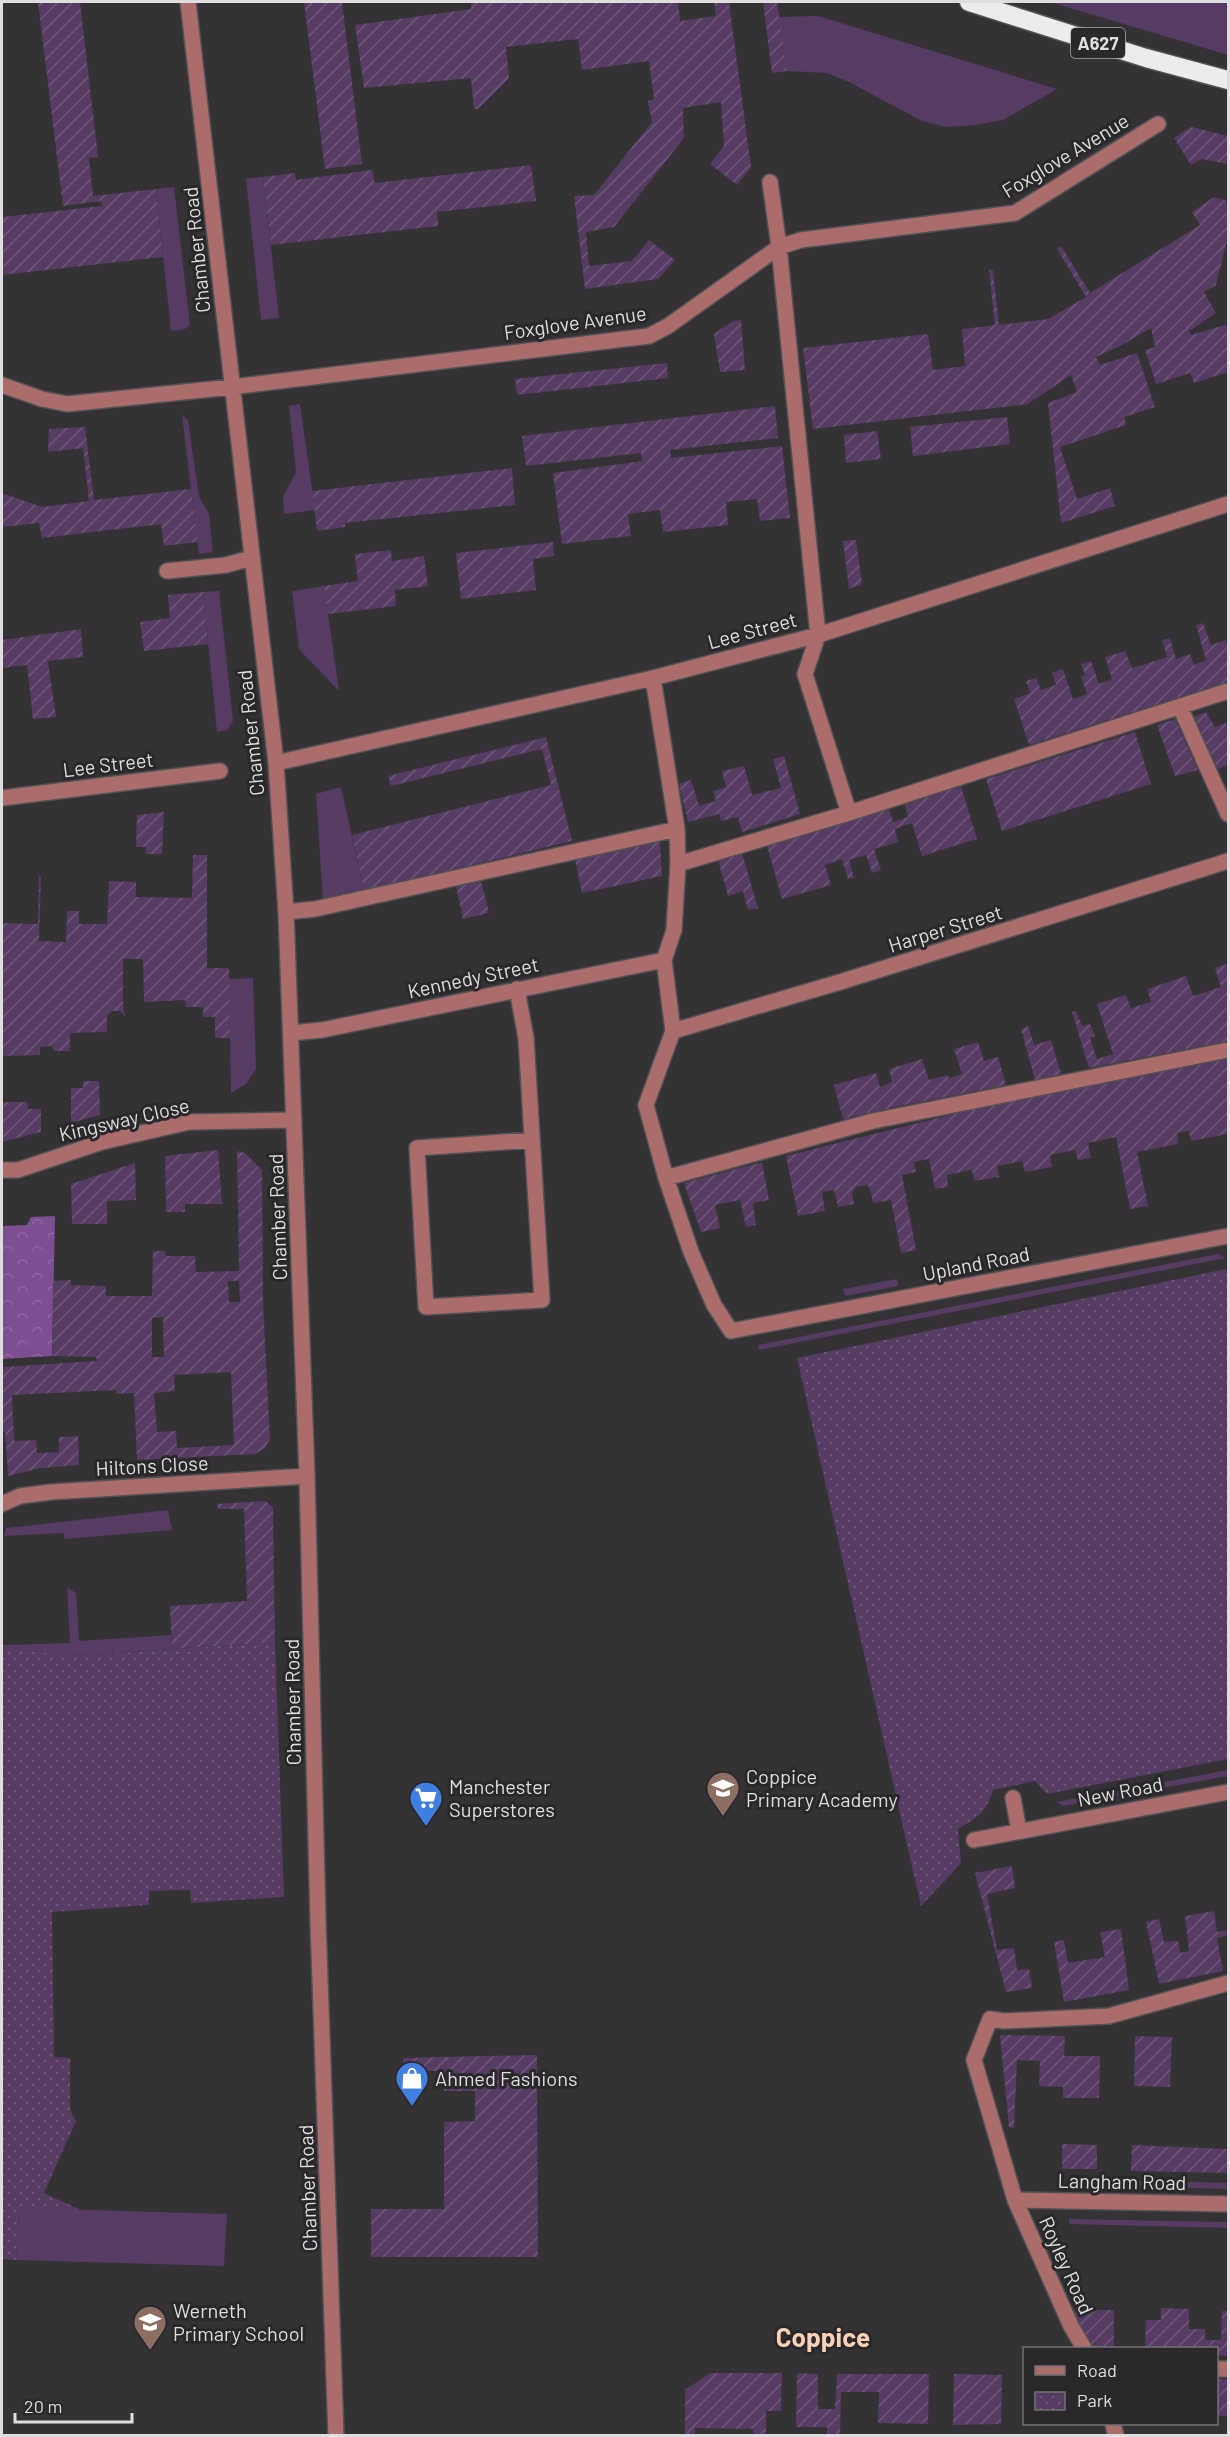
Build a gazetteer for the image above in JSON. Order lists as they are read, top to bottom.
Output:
{
  "streets": {
    "highway": ["A627"],
    "street": [
      "Foxglove Avenue",
      "Chamber Road",
      "Lee Street",
      "Harper Street",
      "Kennedy Street",
      "Kingsway Close",
      "Upland Road",
      "Hiltons Close",
      "New Road",
      "Langham Road",
      "Royley Road"
    ]
  },
  "crossings": [
    ["Foxglove Avenue", "Chamber Road"],
    ["Chamber Road", "Lee Street"],
    ["Chamber Road", "Kennedy Street"],
    ["Chamber Road", "Kingsway Close"],
    ["Chamber Road", "Hiltons Close"],
    ["Langham Road", "Royley Road"]
  ],
  "districts": ["Coppice"],
  "places": {
    "school or university": ["Coppice Primary Academy", "Werneth Primary School"],
    "supermarket": ["Manchester Superstores"],
    "shop": ["Ahmed Fashions"]
  },
  "legend": ["Road", "Park"],
  "scale_bar": "20 m"
}
